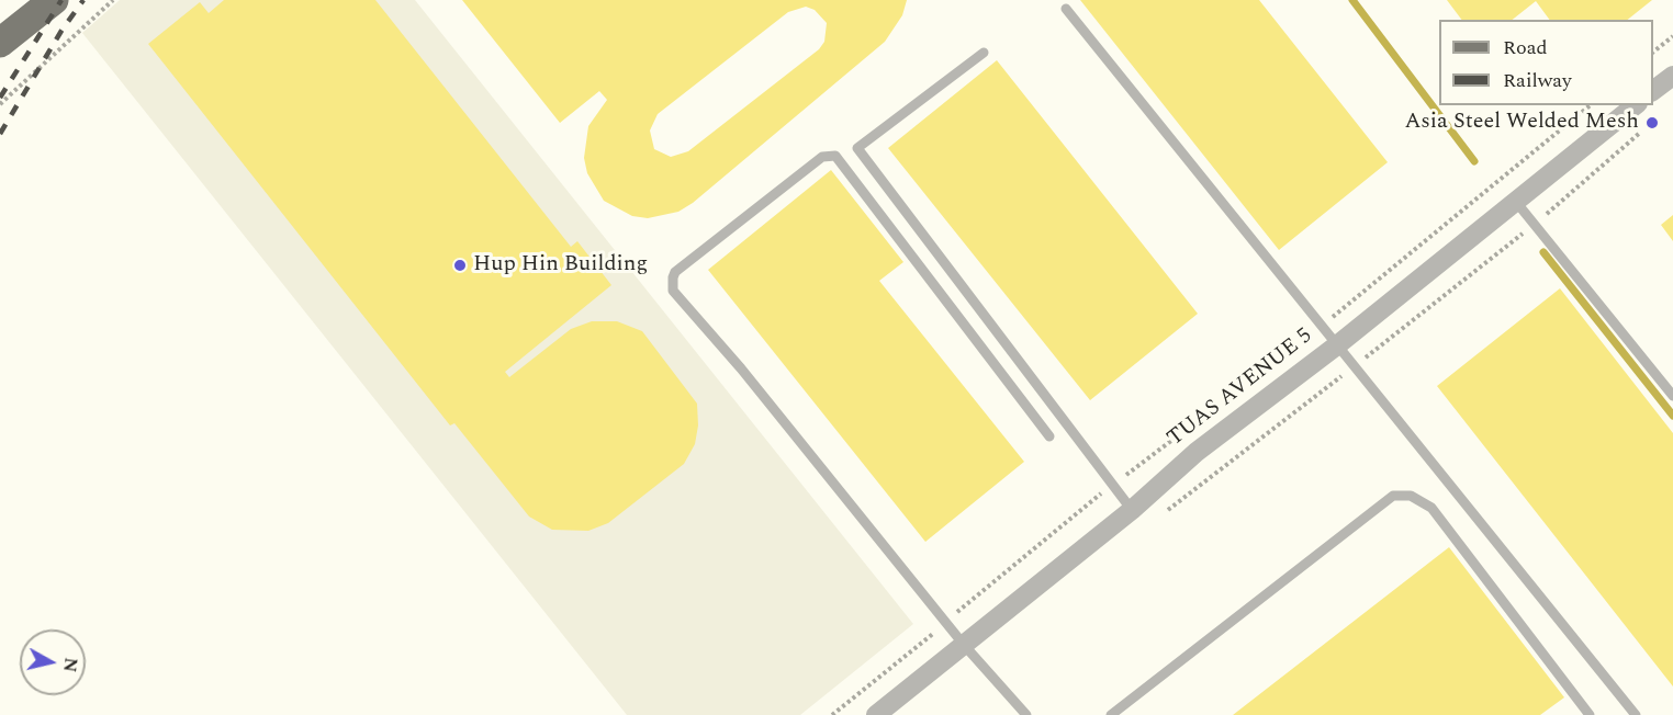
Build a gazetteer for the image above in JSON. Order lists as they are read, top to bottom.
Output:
{
  "streets": {
    "street": ["TUAS AVENUE 5"]
  },
  "places": ["Asia Steel Welded Mesh", "Hup Hin Building"],
  "legend": ["Road", "Railway"],
  "north": "right"
}
